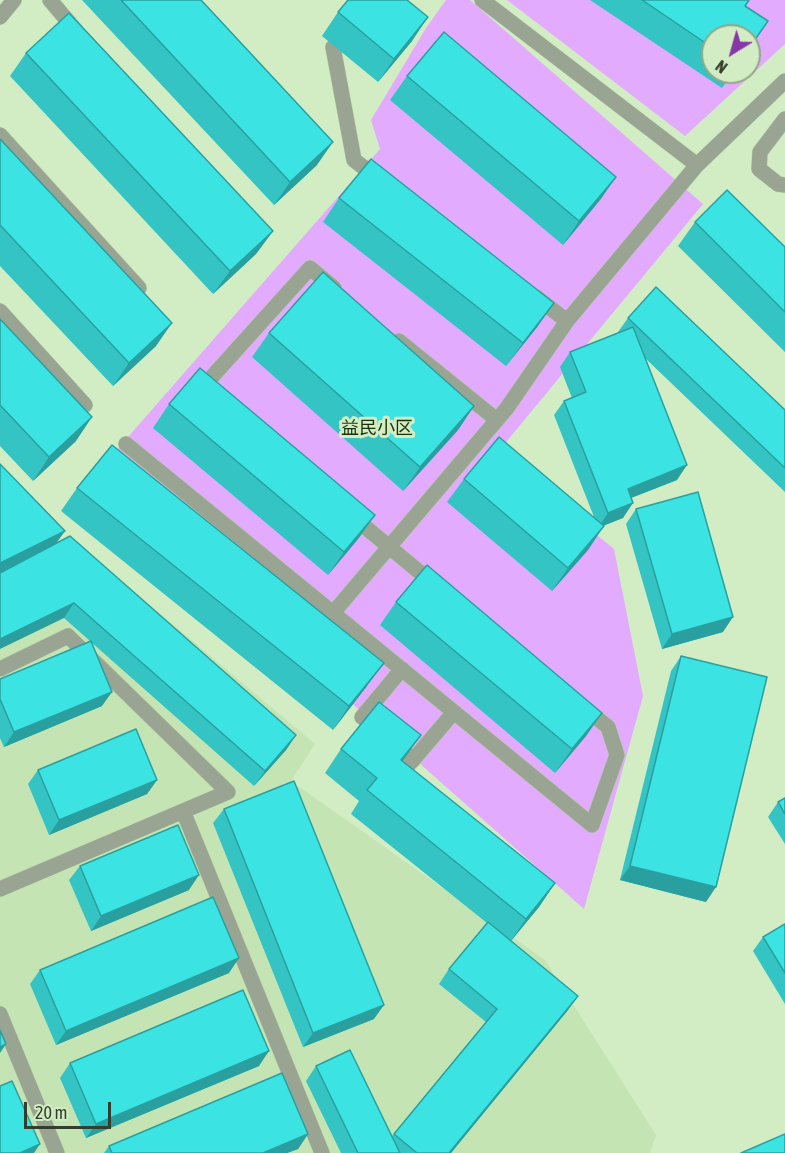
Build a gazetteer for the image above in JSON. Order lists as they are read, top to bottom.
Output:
{
  "districts": ["益民小区"],
  "scale_bar": "20 m",
  "north": "bottom left"
}
